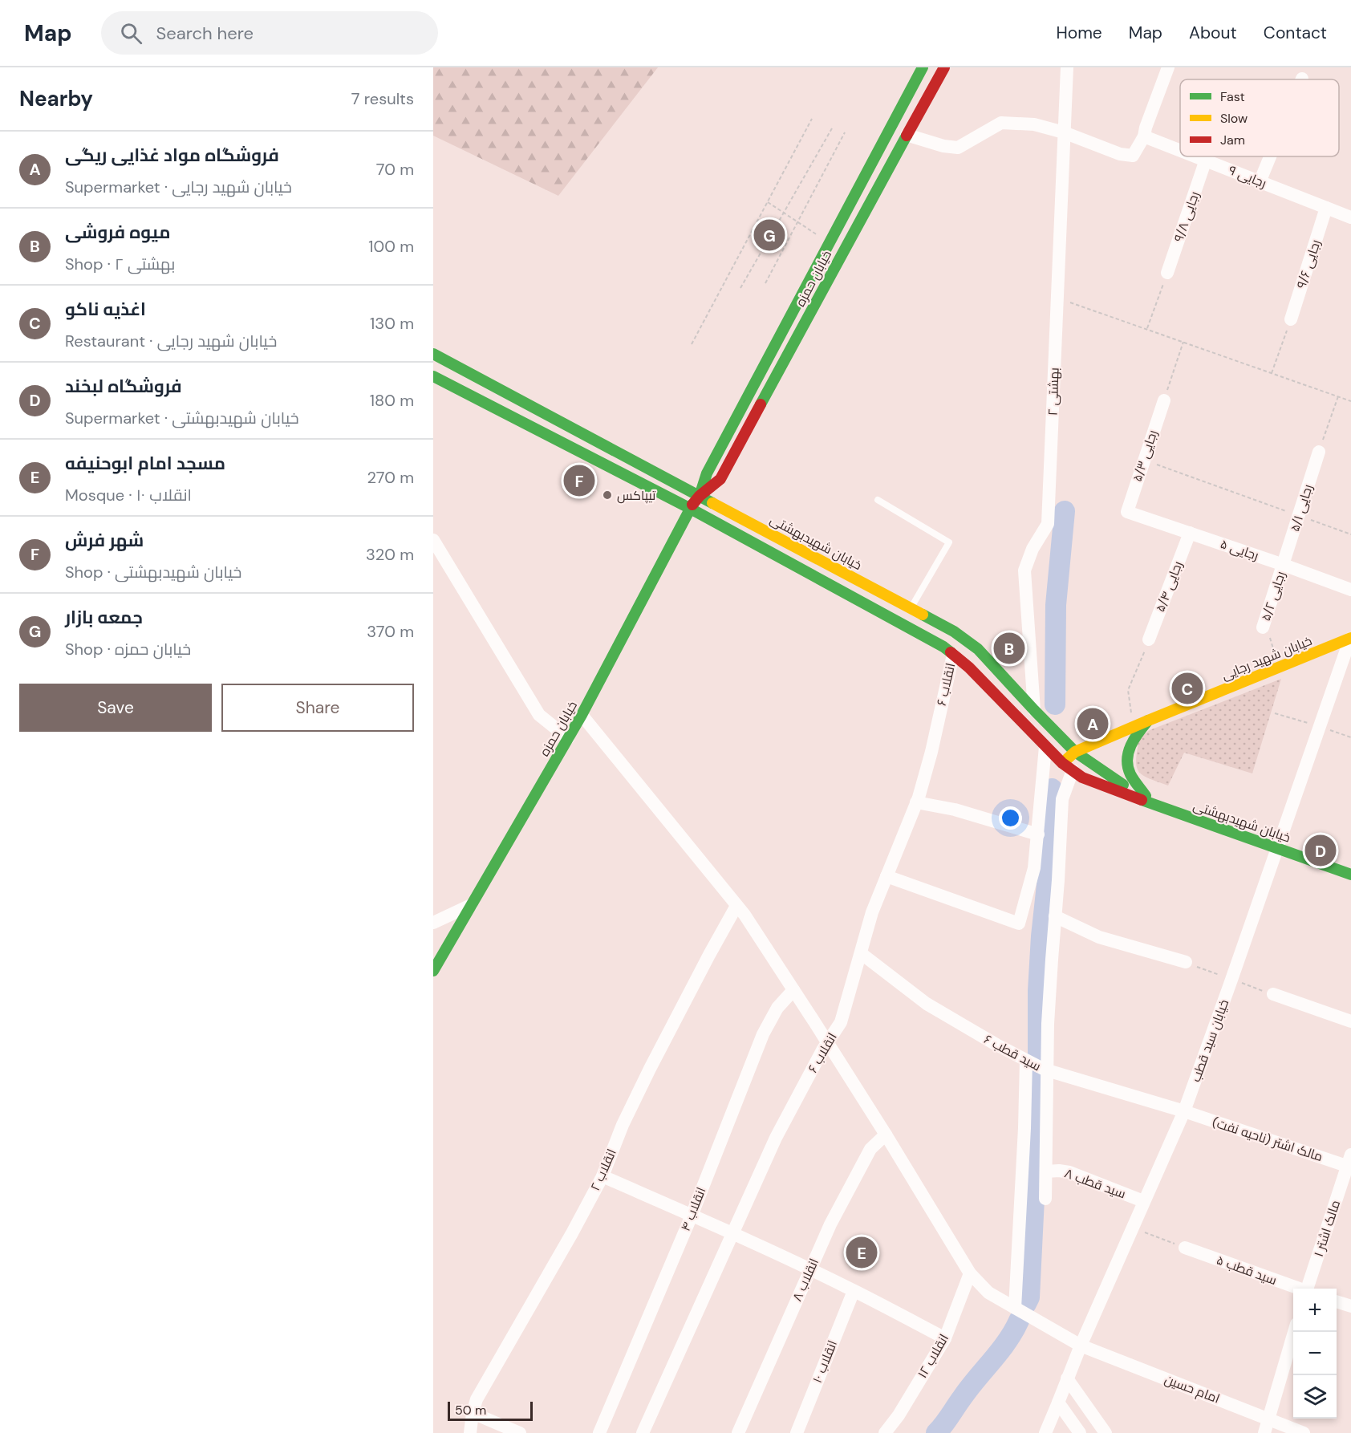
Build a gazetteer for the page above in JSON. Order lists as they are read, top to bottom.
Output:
{
  "streets": {
    "main road": ["خیابان حمزه", "خیابان شهیدبهشتی", "خیابان شهید رجایی"],
    "street": [
      "رجایی ۹",
      "رجایی ۹/۸",
      "رجایی ۹/۶",
      "بهشتی ۲",
      "رجایی ۵/۳",
      "رجایی ۵/۱",
      "رجایی ۵",
      "رجایی ۵/۴",
      "رجایی ۵/۲",
      "انقلاب ۶",
      "خیابان سید قطب",
      "سید قطب ۶",
      "مالک اشتر (ناحیه نفت)",
      "انقلاب ۲",
      "سید قطب ۸",
      "انقلاب ۴",
      "مالک اشتر ۱",
      "سید قطب ۵",
      "انقلاب ۸",
      "انقلاب ۱۲",
      "انقلاب ۱۰",
      "امام حسین"
    ]
  },
  "crossings": [
    ["رجایی ۹", "رجایی ۹/۸"],
    ["رجایی ۹", "رجایی ۹/۶"],
    ["خیابان حمزه", "خیابان شهیدبهشتی"],
    ["خیابان حمزه", "امام حسین"],
    ["بهشتی ۲", "خیابان شهیدبهشتی"],
    ["رجایی ۵/۳", "رجایی ۵"],
    ["رجایی ۵/۱", "رجایی ۵"],
    ["رجایی ۵/۱", "رجایی ۵/۲"],
    ["خیابان شهیدبهشتی", "خیابان شهید رجایی"],
    ["خیابان شهیدبهشتی", "انقلاب ۶"],
    ["خیابان شهیدبهشتی", "خیابان سید قطب"],
    ["رجایی ۵", "رجایی ۵/۴"],
    ["رجایی ۵", "رجایی ۵/۲"],
    ["خیابان شهید رجایی", "خیابان سید قطب"],
    ["انقلاب ۶", "سید قطب ۶"],
    ["انقلاب ۶", "امام حسین"],
    ["خیابان سید قطب", "سید قطب ۶"],
    ["خیابان سید قطب", "مالک اشتر (ناحیه نفت)"],
    ["خیابان سید قطب", "سید قطب ۸"],
    ["خیابان سید قطب", "امام حسین"],
    ["سید قطب ۶", "مالک اشتر (ناحیه نفت)"],
    ["مالک اشتر (ناحیه نفت)", "مالک اشتر ۱"],
    ["انقلاب ۲", "امام حسین"],
    ["انقلاب ۴", "امام حسین"],
    ["انقلاب ۸", "امام حسین"],
    ["انقلاب ۱۲", "امام حسین"]
  ],
  "places": ["تیپاکس"],
  "legend": ["Fast", "Slow", "Jam"],
  "scale_bar": "50 m",
  "page": {
    "header": "Map",
    "search": "Search here",
    "nav": [
      "Home",
      "Map",
      "About",
      "Contact"
    ],
    "heading": ["Nearby", "7 results"],
    "list": [
      {
        "mark": "A",
        "name": "فروشگاه مواد غذایی ریگی",
        "note": "Supermarket · خیابان شهید رجایی",
        "value": "70 m"
      },
      {
        "mark": "B",
        "name": "میوه فروشی",
        "note": "Shop · بهشتی ۲",
        "value": "100 m"
      },
      {
        "mark": "C",
        "name": "اغذیه ناکو",
        "note": "Restaurant · خیابان شهید رجایی",
        "value": "130 m"
      },
      {
        "mark": "D",
        "name": "فروشگاه لبخند",
        "note": "Supermarket · خیابان شهیدبهشتی",
        "value": "180 m"
      },
      {
        "mark": "E",
        "name": "مسجد امام ابوحنیفه",
        "note": "Mosque · انقلاب ۱۰",
        "value": "270 m"
      },
      {
        "mark": "F",
        "name": "شهر فرش",
        "note": "Shop · خیابان شهیدبهشتی",
        "value": "320 m"
      },
      {
        "mark": "G",
        "name": "جمعه بازار",
        "note": "Shop · خیابان حمزه",
        "value": "370 m"
      }
    ],
    "pins": [
      "G",
      "F",
      "B",
      "C",
      "A",
      "D",
      "E"
    ],
    "buttons": ["Save", "Share"],
    "map_buttons": ["+", "−"],
    "scale": "50 m"
  }
}
